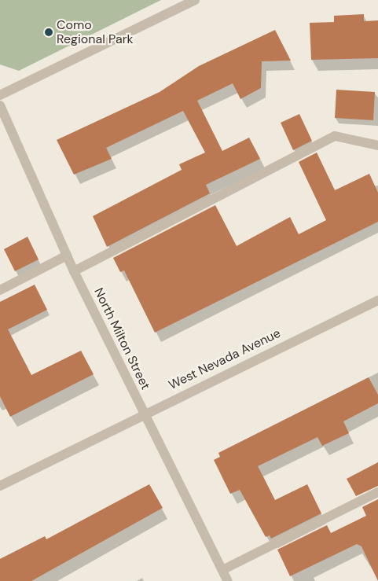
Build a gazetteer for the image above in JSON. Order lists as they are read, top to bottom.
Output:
{
  "streets": {
    "street": ["North Milton Street", "West Nevada Avenue"]
  },
  "crossings": [
    ["North Milton Street", "West Nevada Avenue"]
  ],
  "places": ["Como Regional Park"]
}
